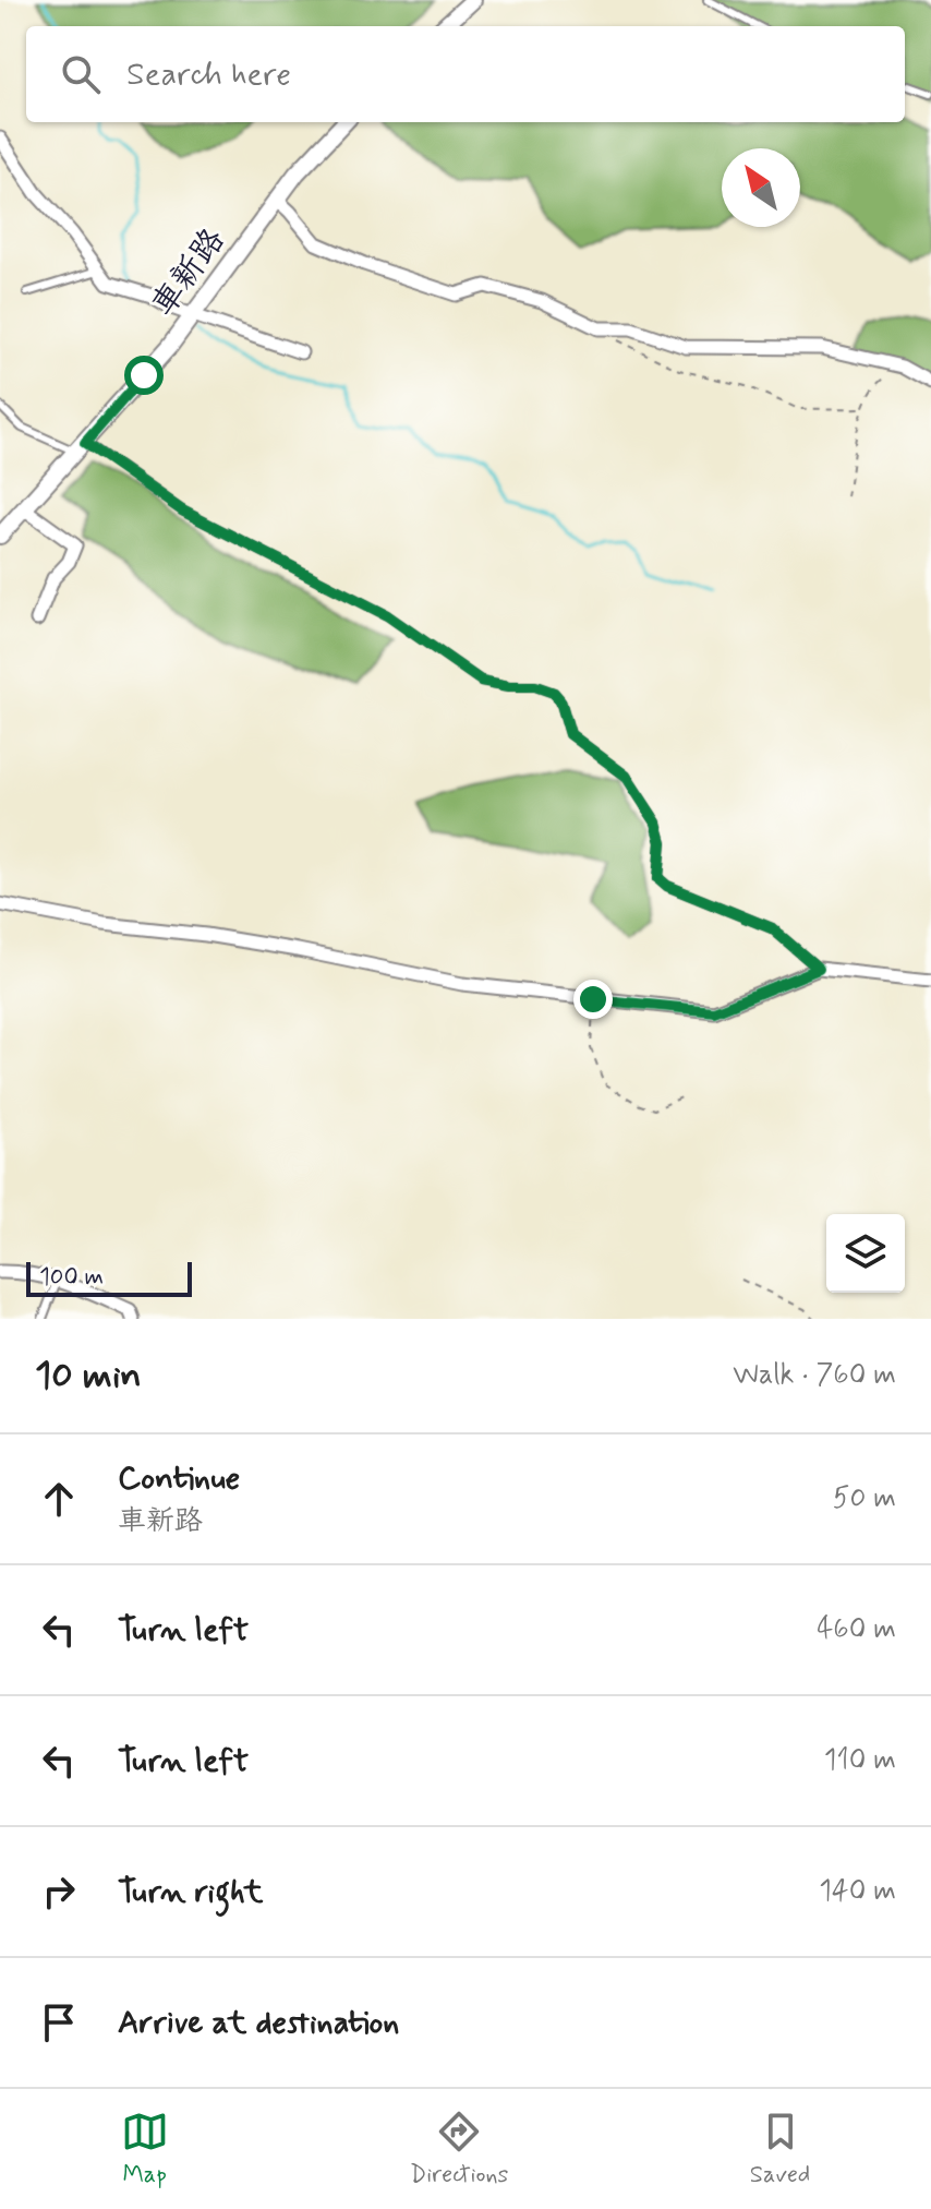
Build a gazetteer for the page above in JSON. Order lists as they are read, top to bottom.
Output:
{
  "streets": {
    "street": ["車新路"]
  },
  "scale_bar": "100 m",
  "north": "top left",
  "page": {
    "search": "Search here",
    "scale": "100 m",
    "heading": ["10 min", "Walk · 760 m"],
    "list": [
      ["Continue", "車新路", "50 m"],
      ["Turn left", "460 m"],
      ["Turn left", "110 m"],
      ["Turn right", "140 m"],
      "Arrive at destination"
    ],
    "nav": ["Map", "Directions", "Saved"]
  }
}
